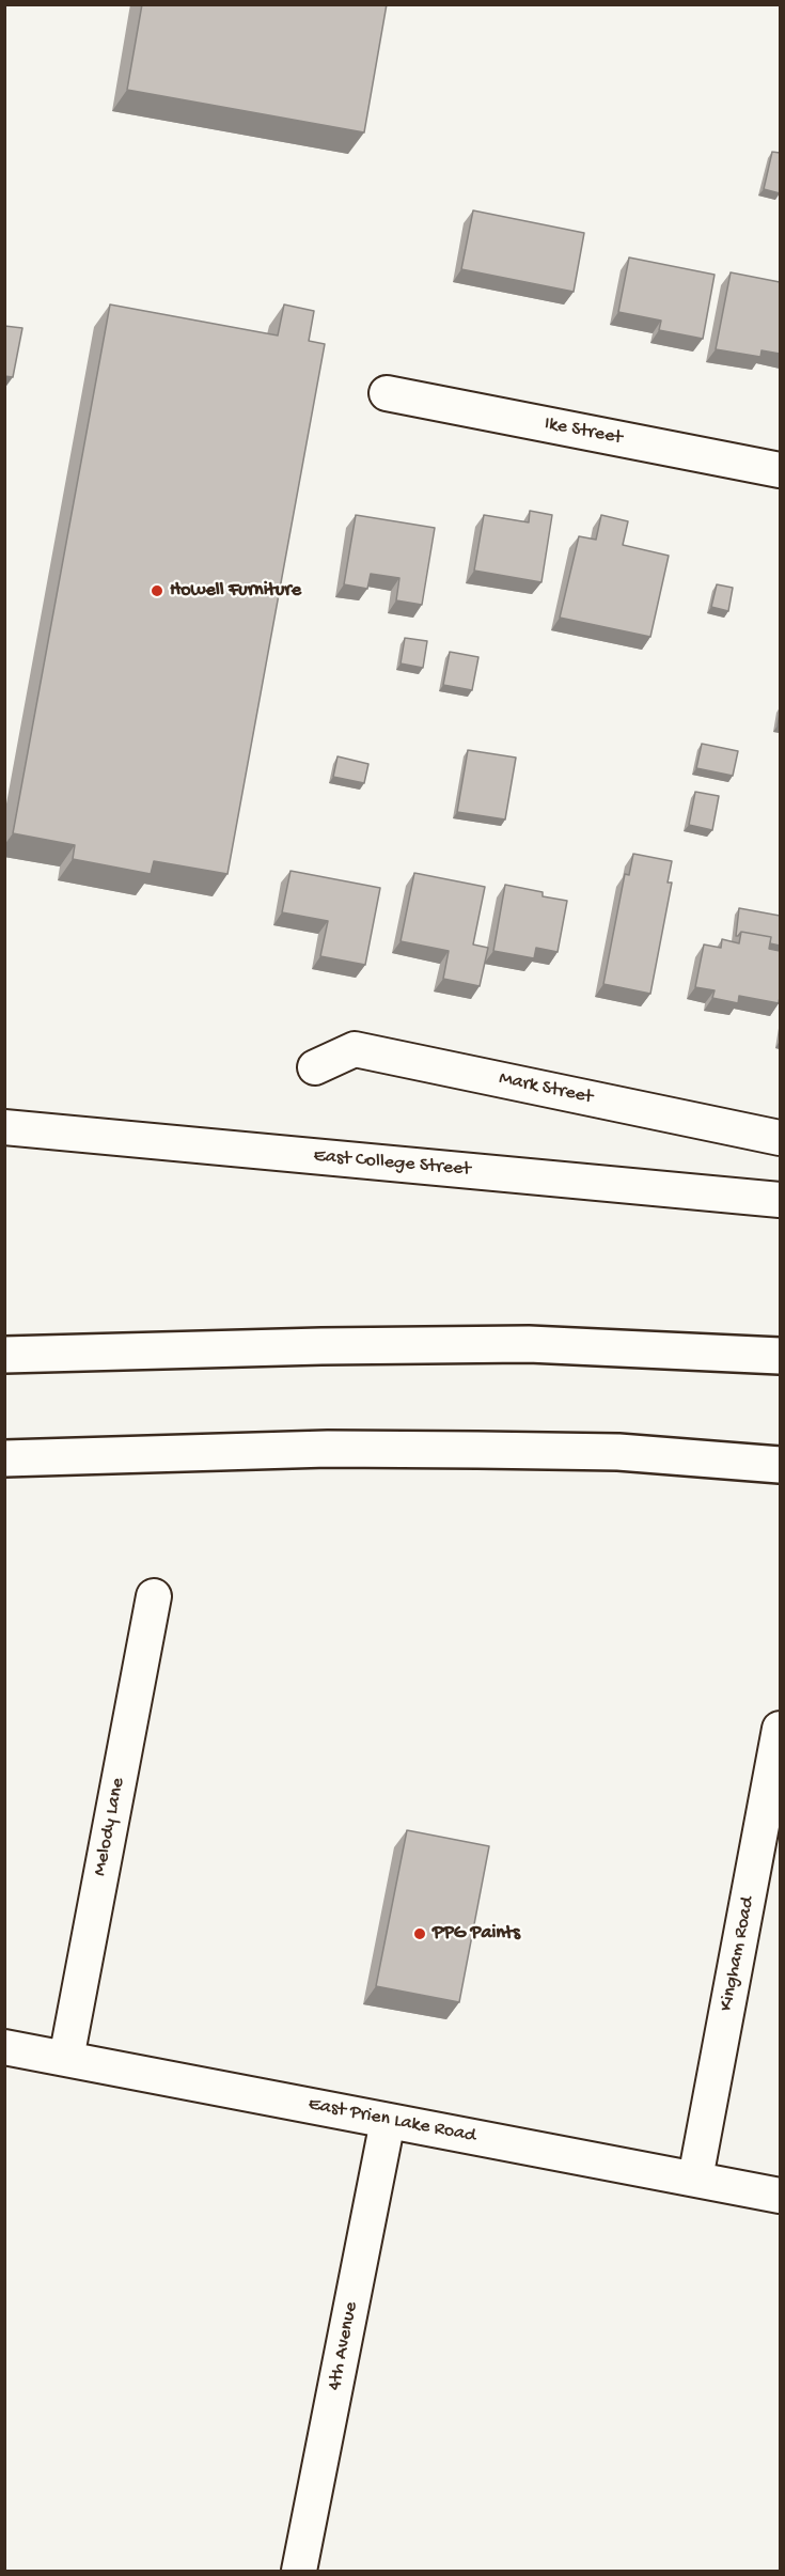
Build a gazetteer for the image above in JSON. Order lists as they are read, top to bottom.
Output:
{
  "streets": {
    "street": [
      "Ike Street",
      "Mark Street",
      "East College Street",
      "Melody Lane",
      "Kingham Road",
      "East Prien Lake Road",
      "4th Avenue"
    ]
  },
  "crossings": [
    ["Melody Lane", "East Prien Lake Road"],
    ["Kingham Road", "East Prien Lake Road"],
    ["East Prien Lake Road", "4th Avenue"]
  ],
  "places": ["Howell Furniture", "PPG Paints"]
}
